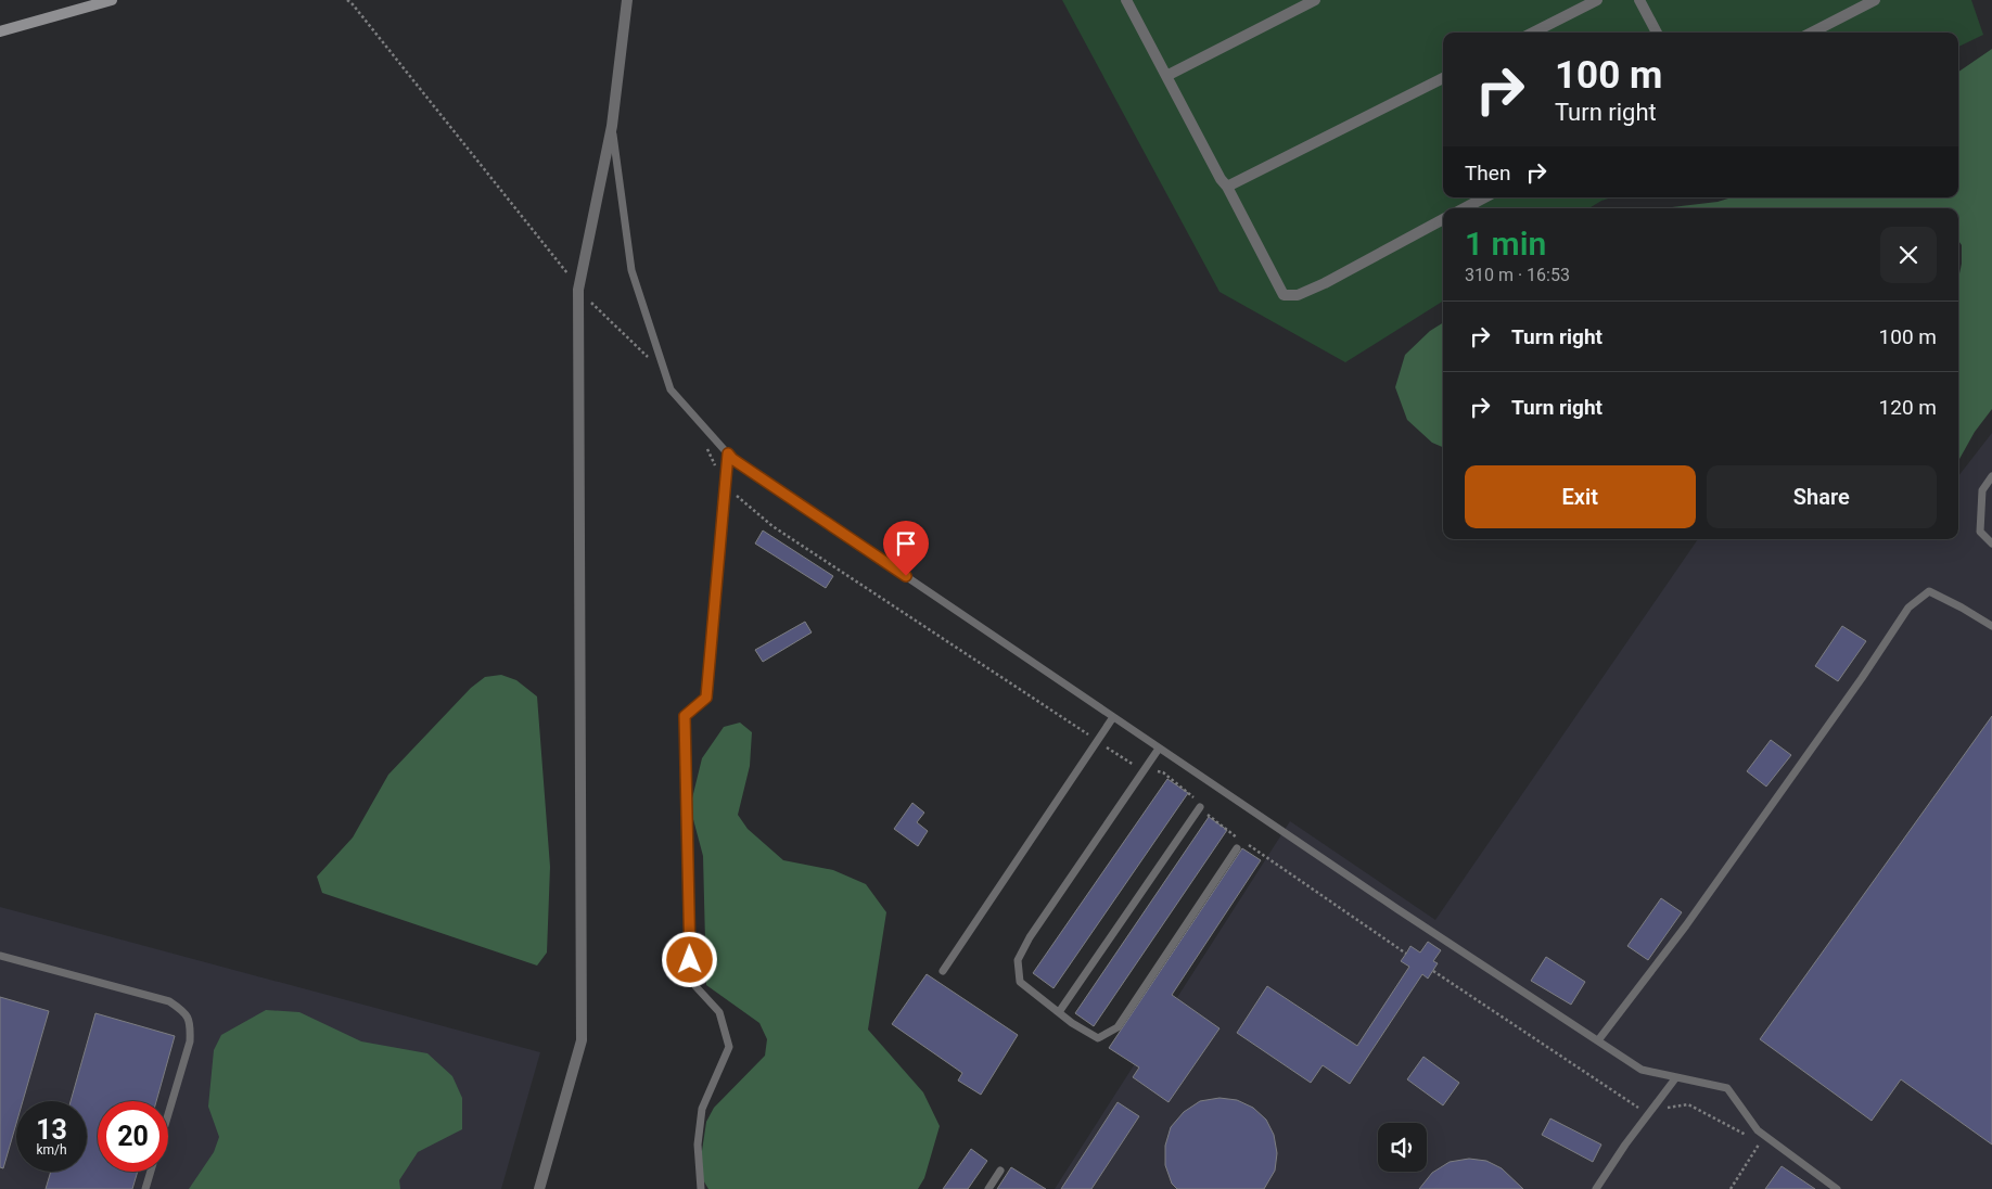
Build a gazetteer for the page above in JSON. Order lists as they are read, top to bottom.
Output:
{
  "page": {
    "turn": ["100 m", "Turn right"],
    "then": "Then",
    "heading": ["1 min", "310 m · 16:53"],
    "list": [
      {
        "name": "Turn right",
        "value": "100 m"
      },
      {
        "name": "Turn right",
        "value": "120 m"
      }
    ],
    "buttons": ["Exit", "Share"],
    "speed": "13 km/h",
    "limit": "20"
  }
}
